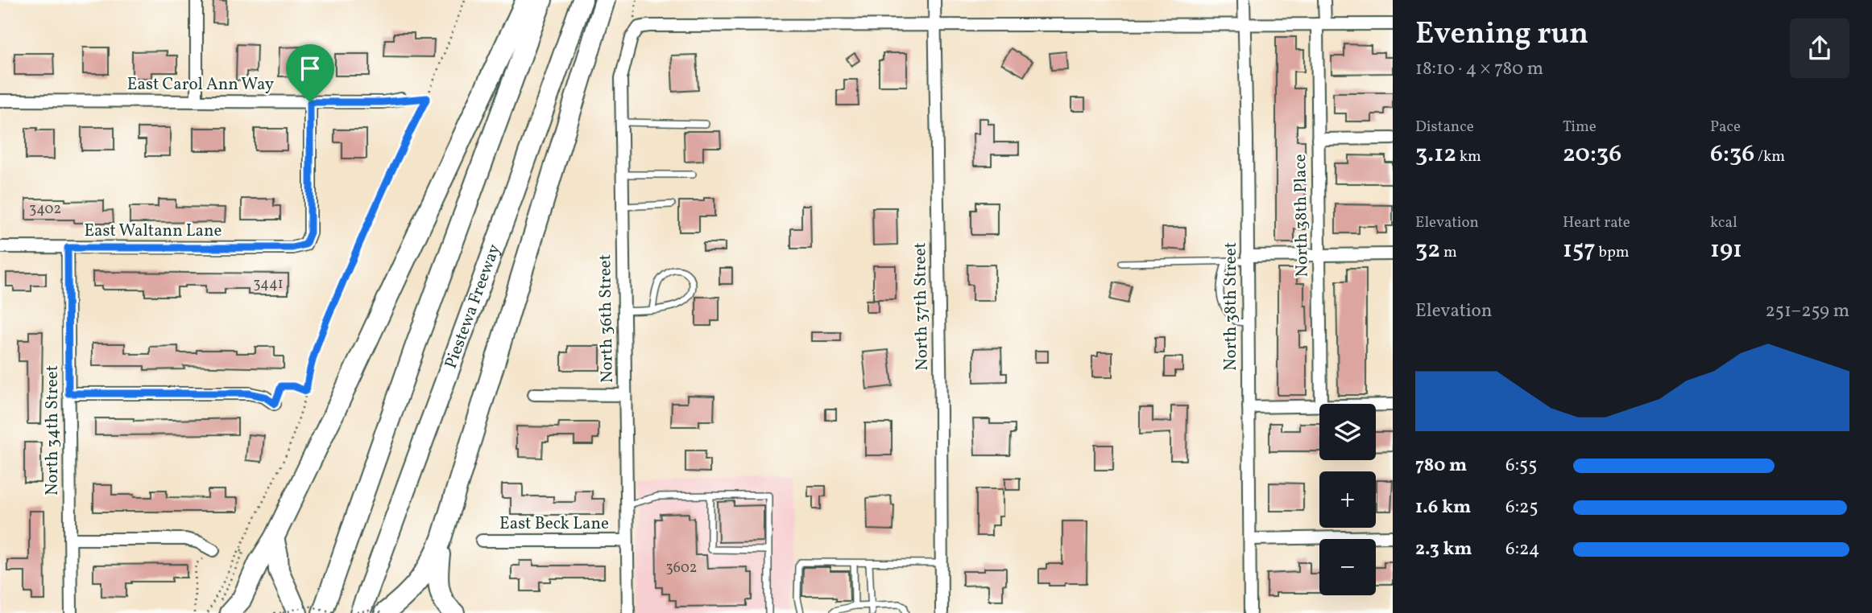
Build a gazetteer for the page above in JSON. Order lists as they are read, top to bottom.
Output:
{
  "streets": {
    "highway": ["Piestewa Freeway"],
    "street": [
      "East Carol Ann Way",
      "North 38th Place",
      "East Waltann Lane",
      "North 37th Street",
      "North 38th Street",
      "North 36th Street",
      "North 34th Street",
      "East Beck Lane"
    ]
  },
  "crossings": [
    ["East Carol Ann Way", "East Waltann Lane"],
    ["East Waltann Lane", "North 34th Street"],
    ["North 36th Street", "East Beck Lane"]
  ],
  "house_numbers": ["3402", "3441", "3602"],
  "page": {
    "heading": ["Evening run", "18:10 · 4 × 780 m"],
    "stats": [
      ["Distance", "3.12 km"],
      ["Time", "20:36"],
      ["Pace", "6:36 /km"],
      ["Elevation", "32 m"],
      ["Heart rate", "157 bpm"],
      ["kcal", "191"]
    ],
    "chart": ["Elevation", "251–259 m"],
    "map_buttons": ["+", "−"],
    "list": [
      {
        "name": "780 m",
        "note": "6:55"
      },
      {
        "name": "1.6 km",
        "note": "6:25"
      },
      {
        "name": "2.3 km",
        "note": "6:24"
      }
    ]
  }
}
